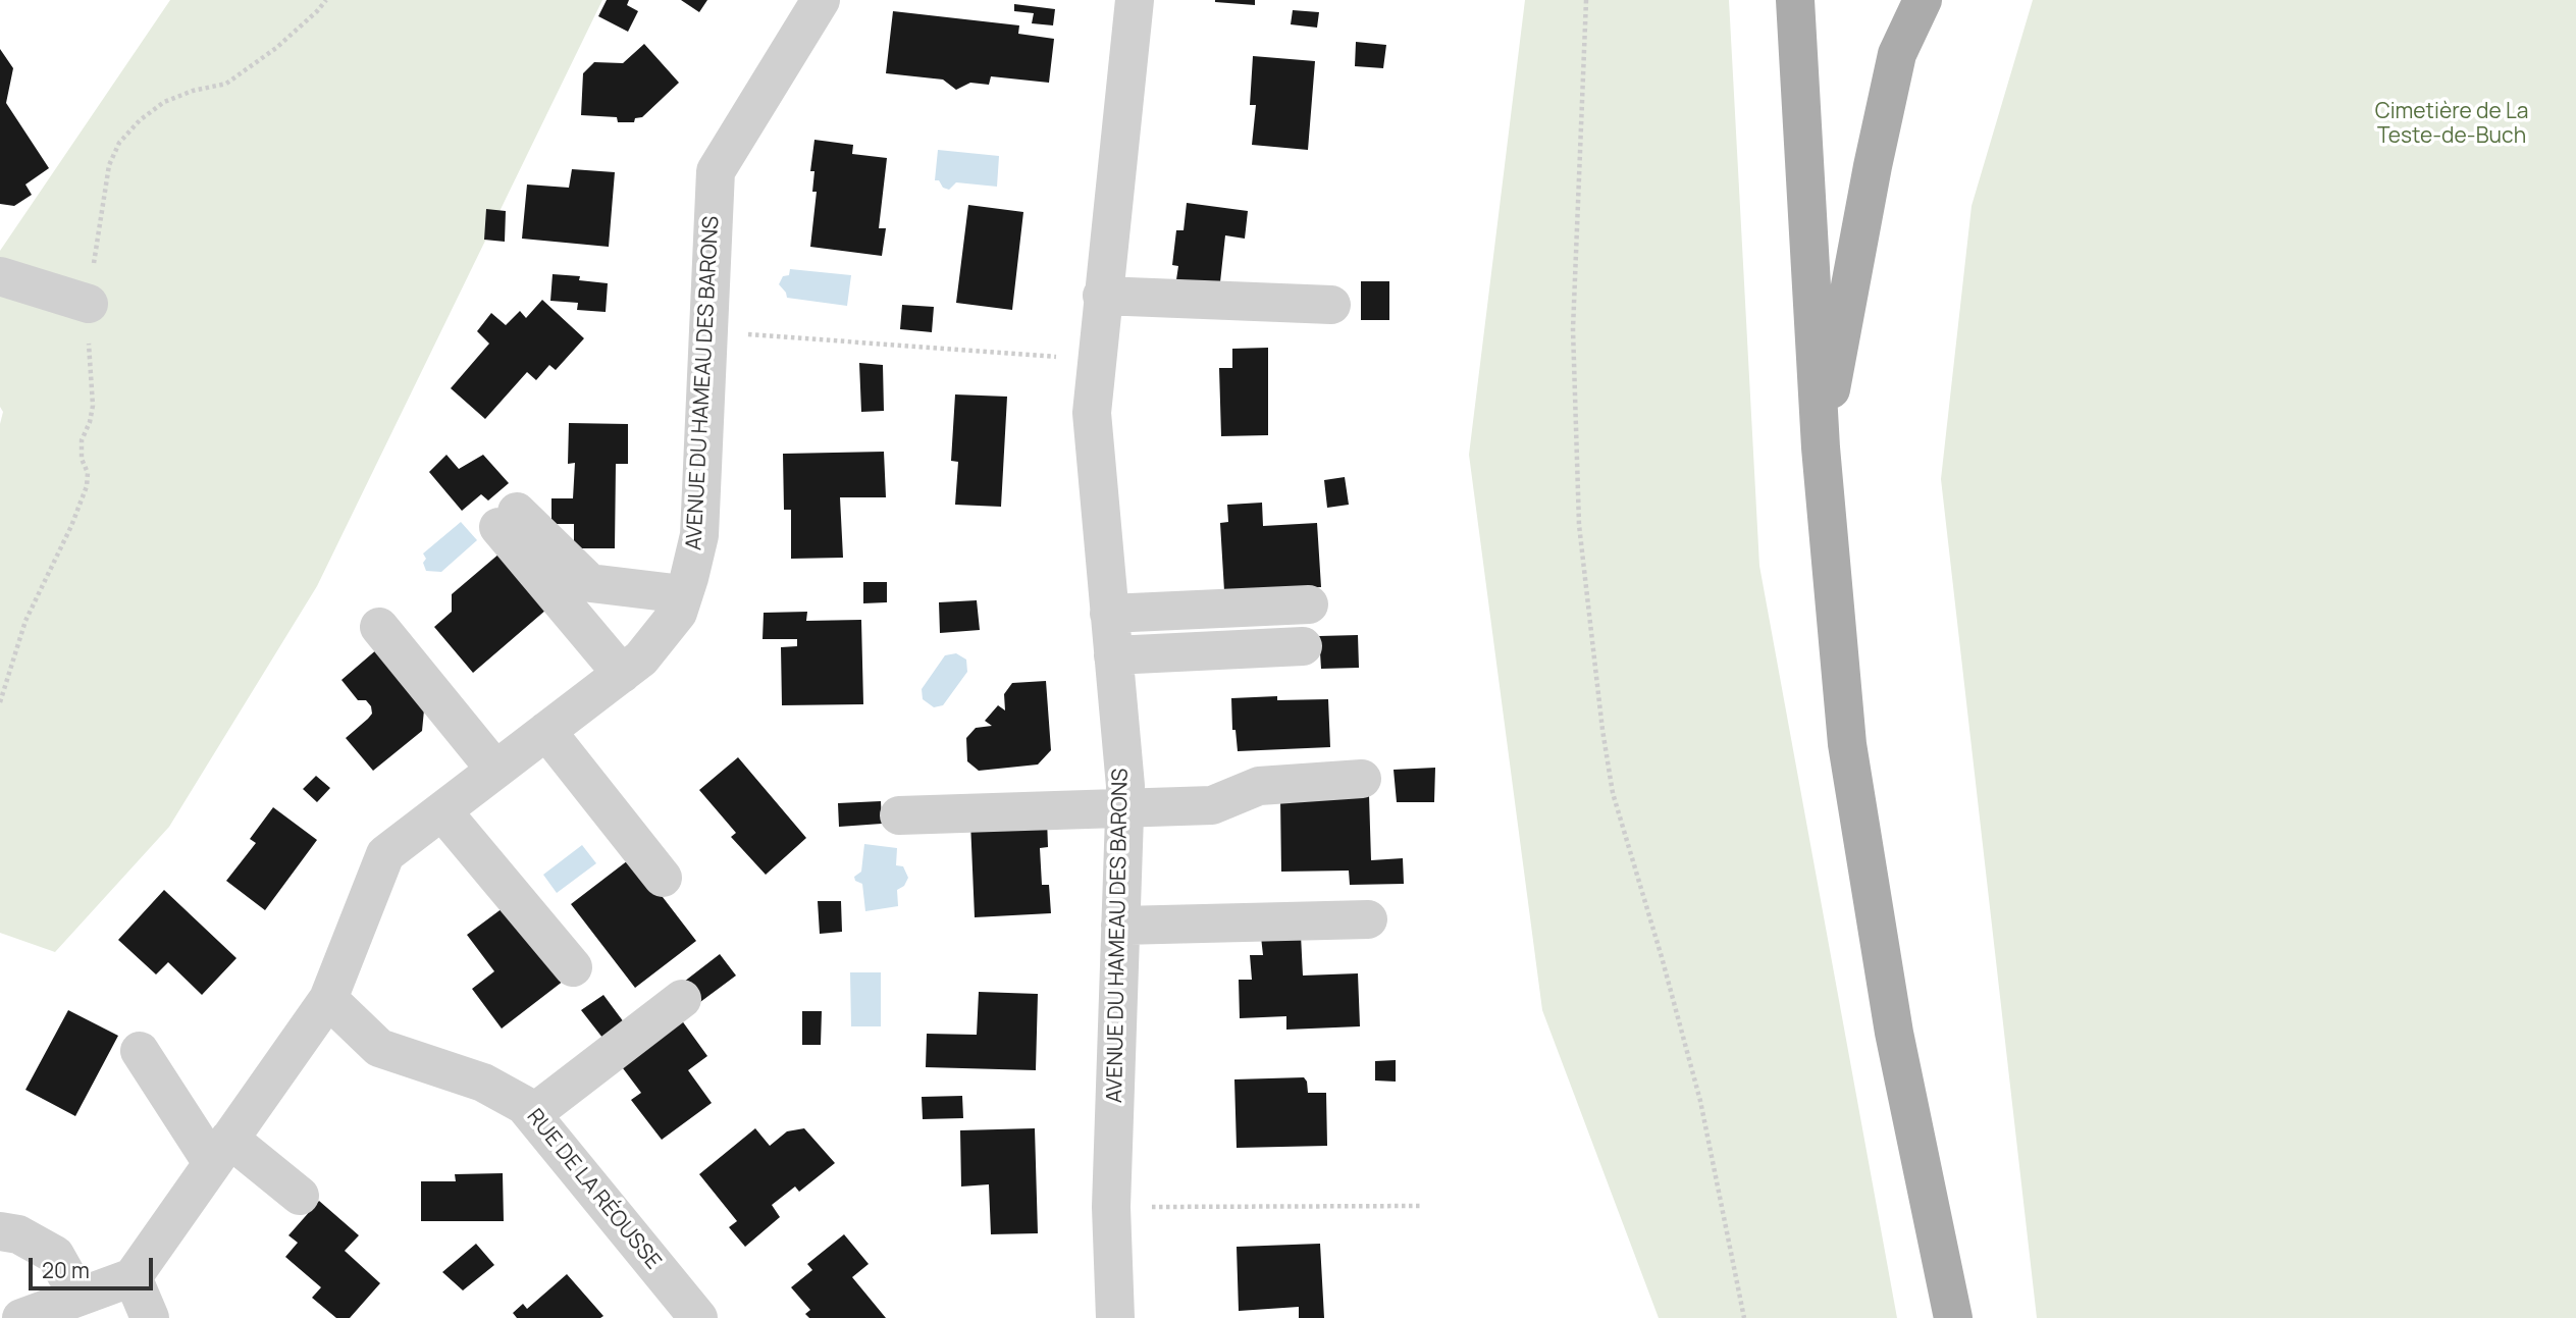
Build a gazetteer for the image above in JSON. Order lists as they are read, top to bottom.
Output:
{
  "streets": {
    "street": ["AVENUE DU HAMEAU DES BARONS", "RUE DE LA RÉOUSSE"]
  },
  "crossings": [
    ["AVENUE DU HAMEAU DES BARONS", "RUE DE LA RÉOUSSE"]
  ],
  "parks": ["Cimetière de La Teste-de-Buch"],
  "scale_bar": "20 m"
}
